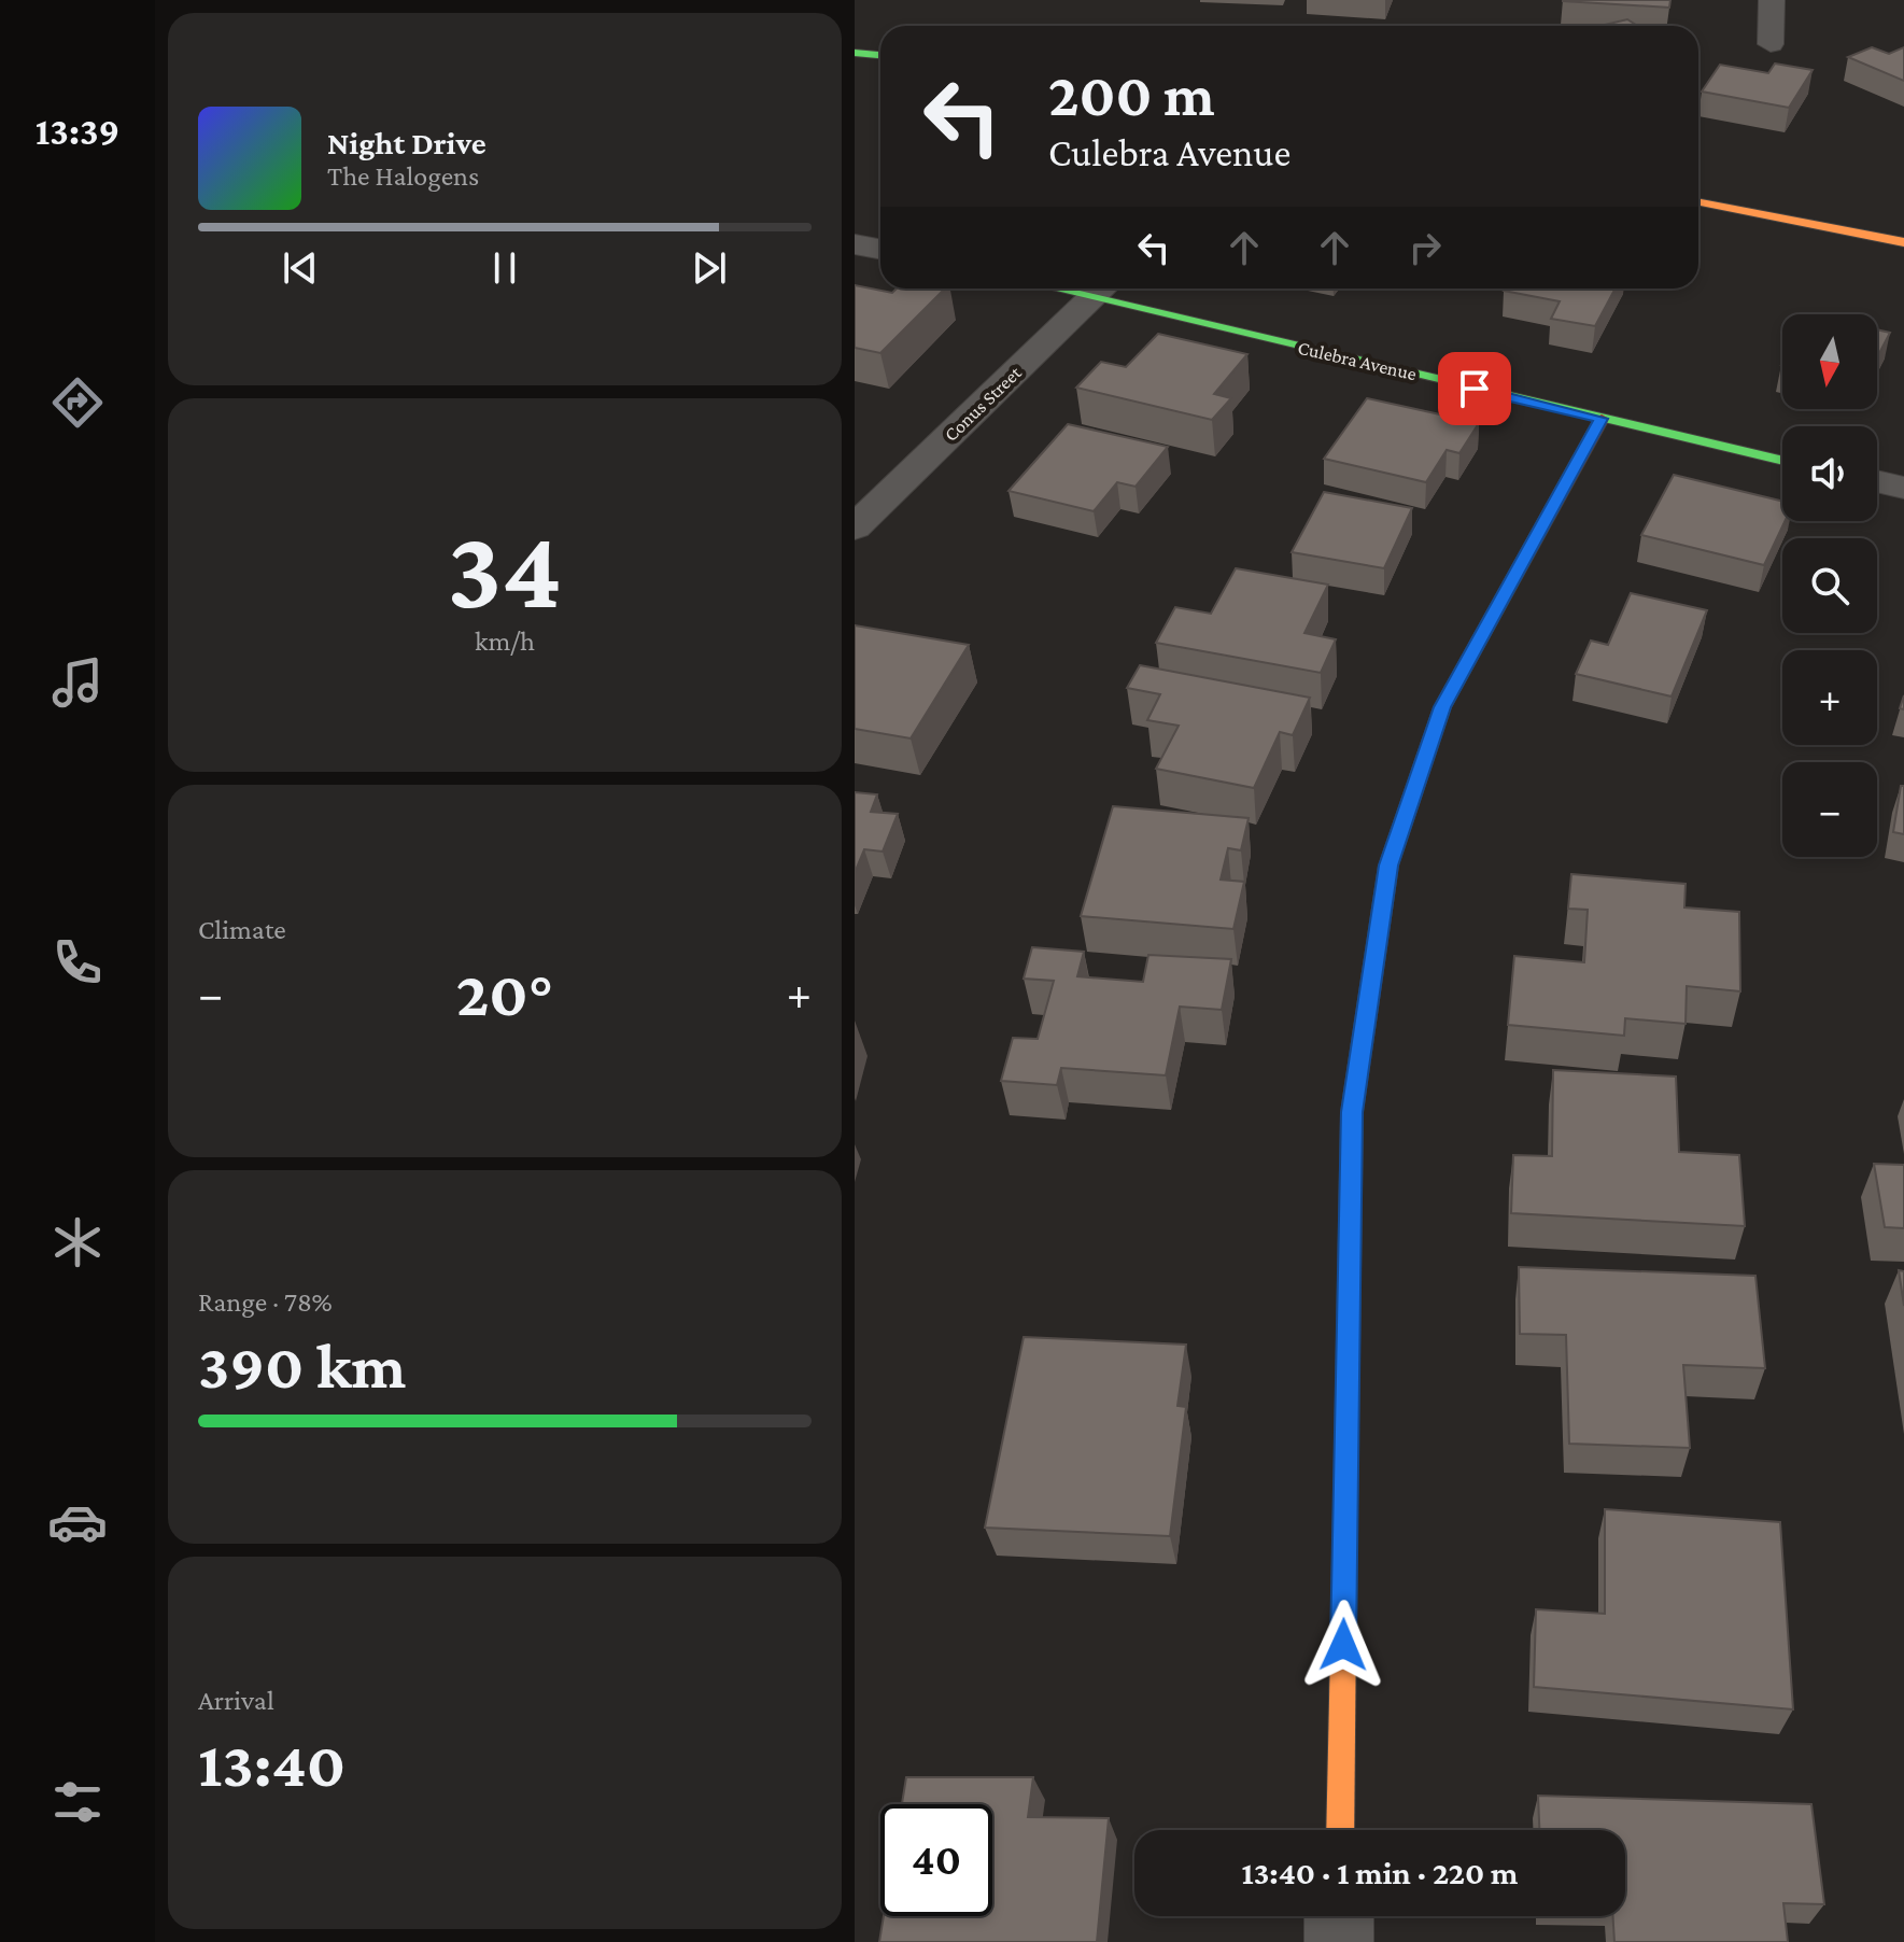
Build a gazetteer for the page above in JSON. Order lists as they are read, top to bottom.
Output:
{
  "streets": {
    "street": ["Culebra Avenue", "Conus Street"]
  },
  "crossings": [
    ["Culebra Avenue", "Conus Street"]
  ],
  "north": "bottom",
  "page": {
    "tabs": "13:39",
    "turn": ["200 m", "Culebra Avenue"],
    "song": ["Night Drive", "The Halogens"],
    "map_buttons": ["+", "−"],
    "tile": [
      ["34", "km/h"],
      "Climate",
      ["Range · 78%", "390 km"],
      ["Arrival", "13:40"]
    ],
    "heat": ["−", "20°", "+"],
    "limit": "40",
    "trip": "13:40 · 1 min · 220 m"
  }
}
